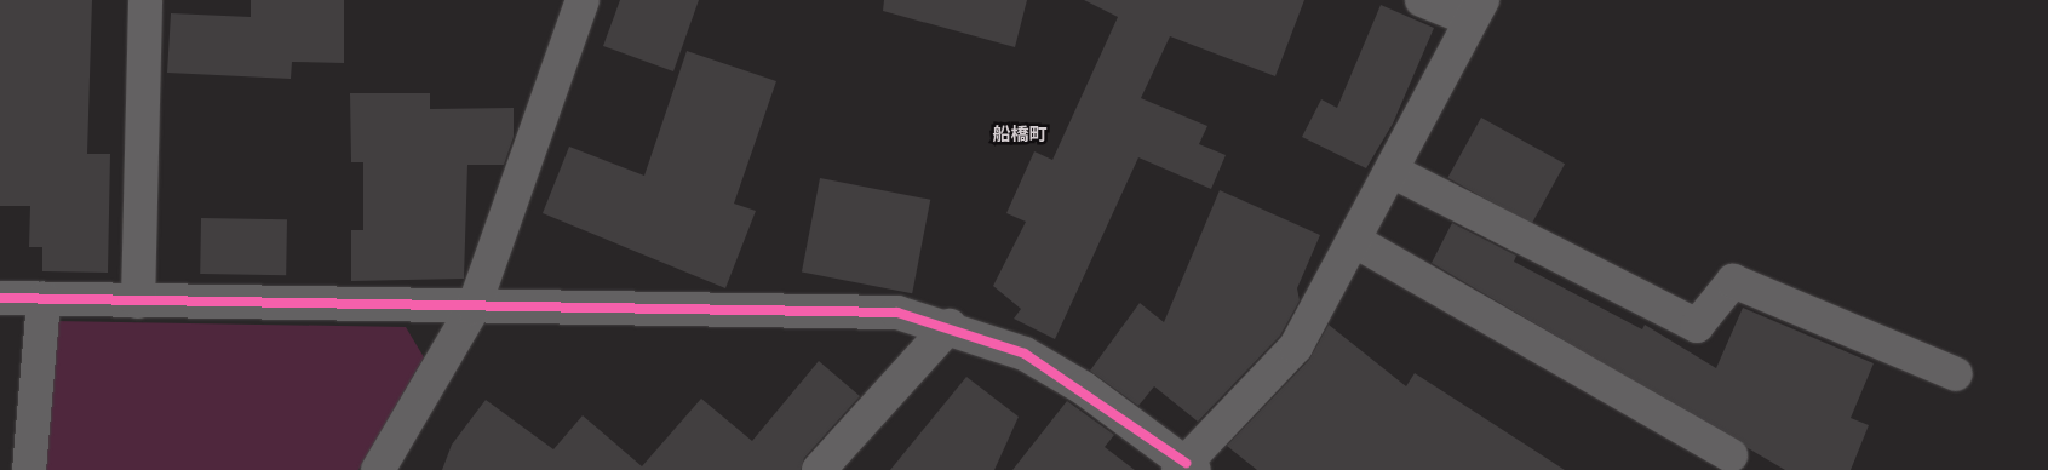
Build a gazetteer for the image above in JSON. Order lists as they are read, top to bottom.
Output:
{
  "districts": ["船橋町"]
}
